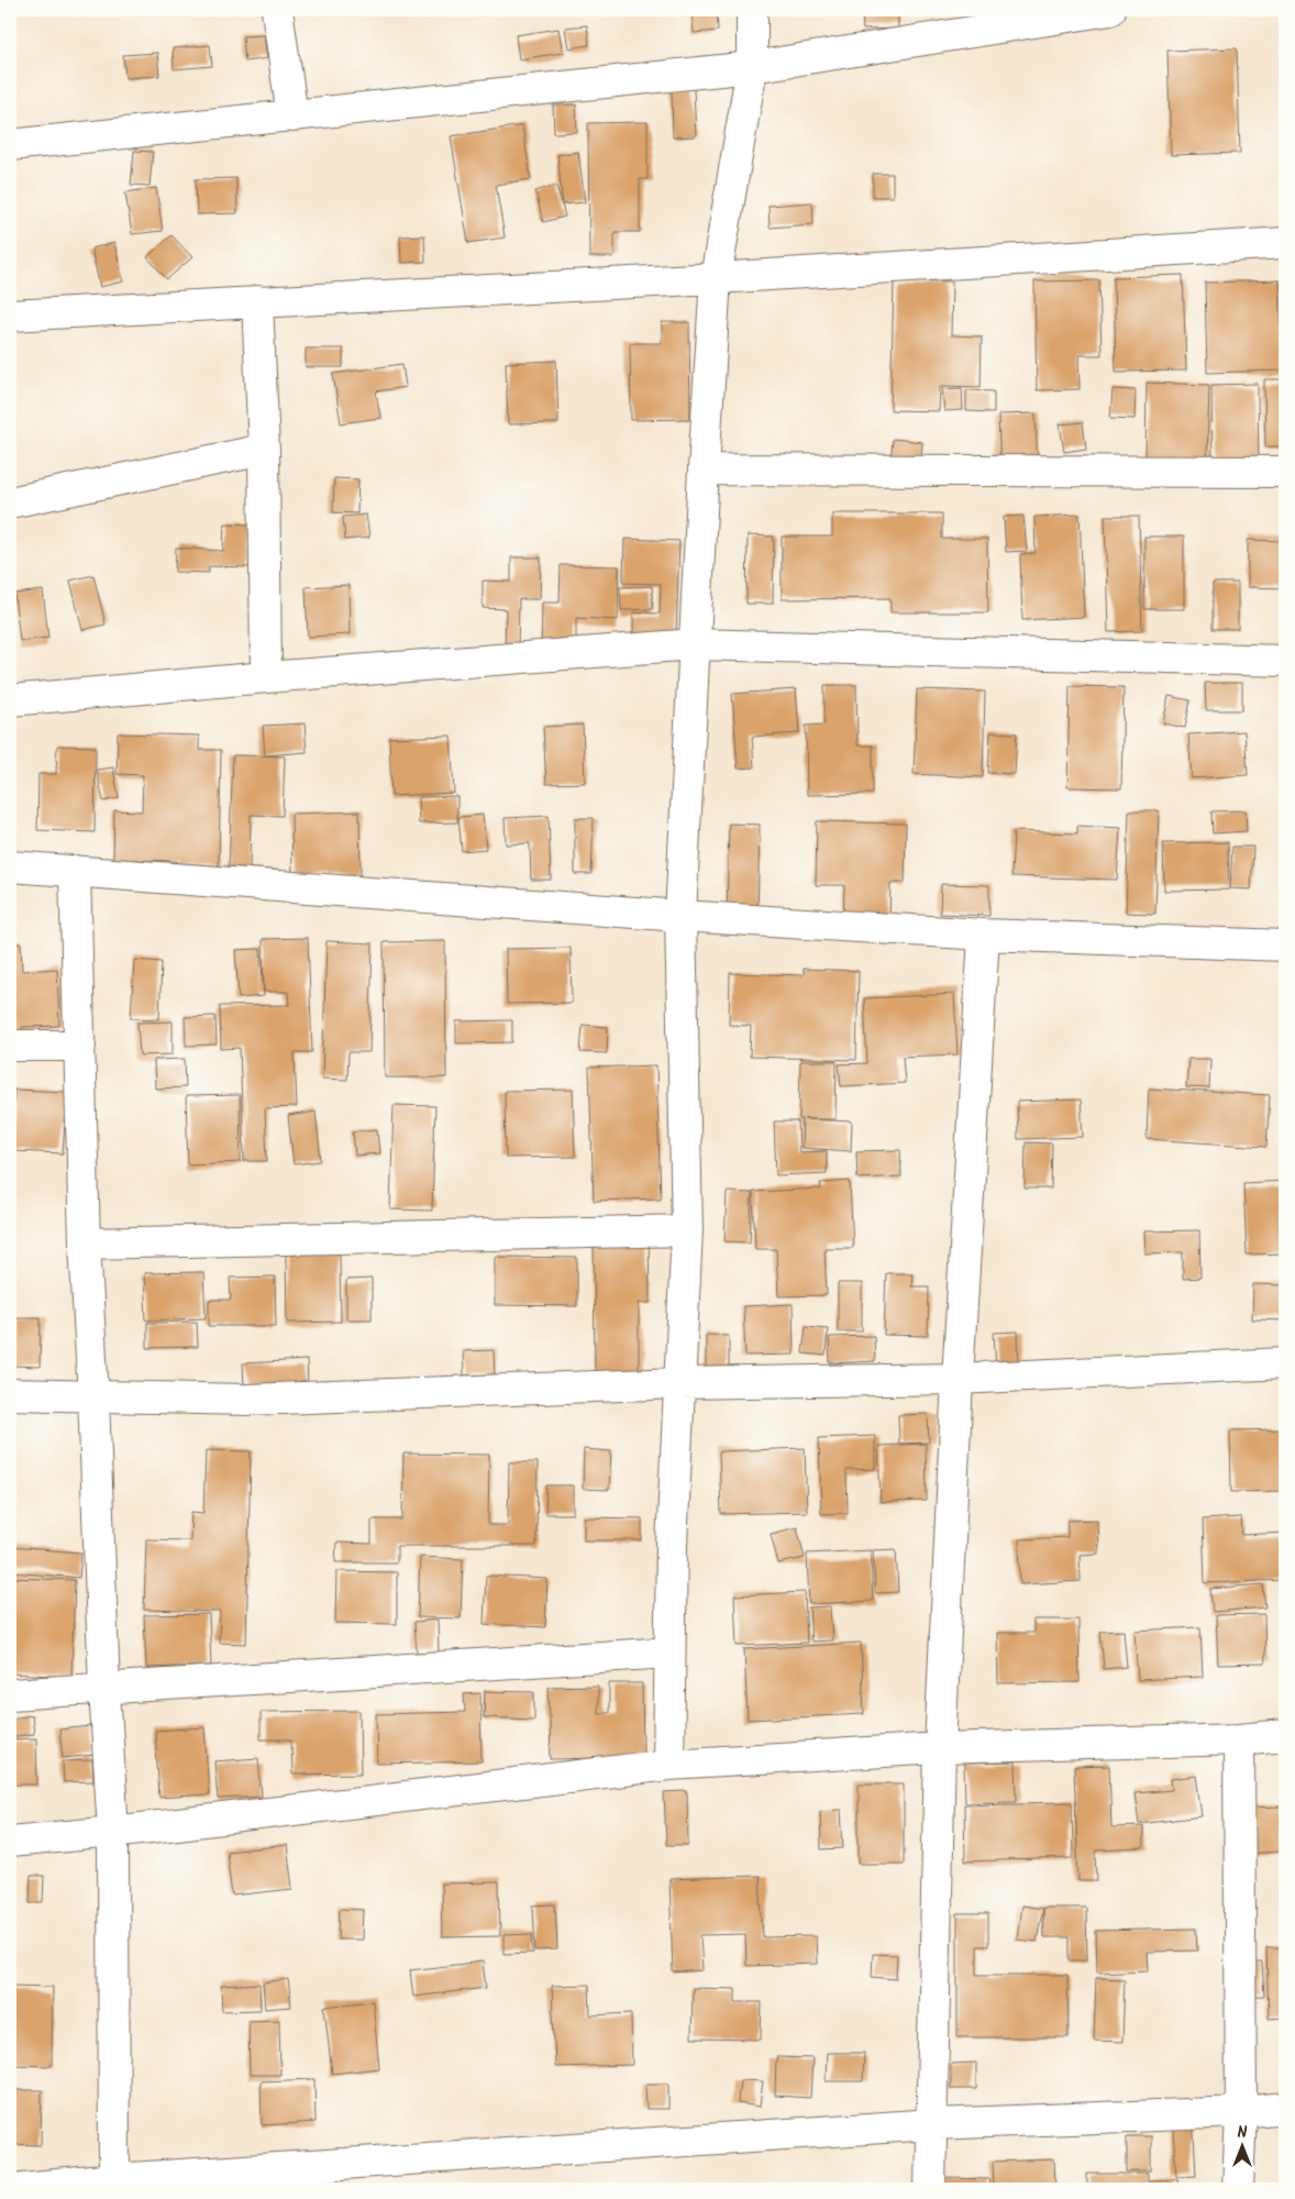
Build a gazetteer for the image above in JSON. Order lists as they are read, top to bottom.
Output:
{
  "north": "top"
}
